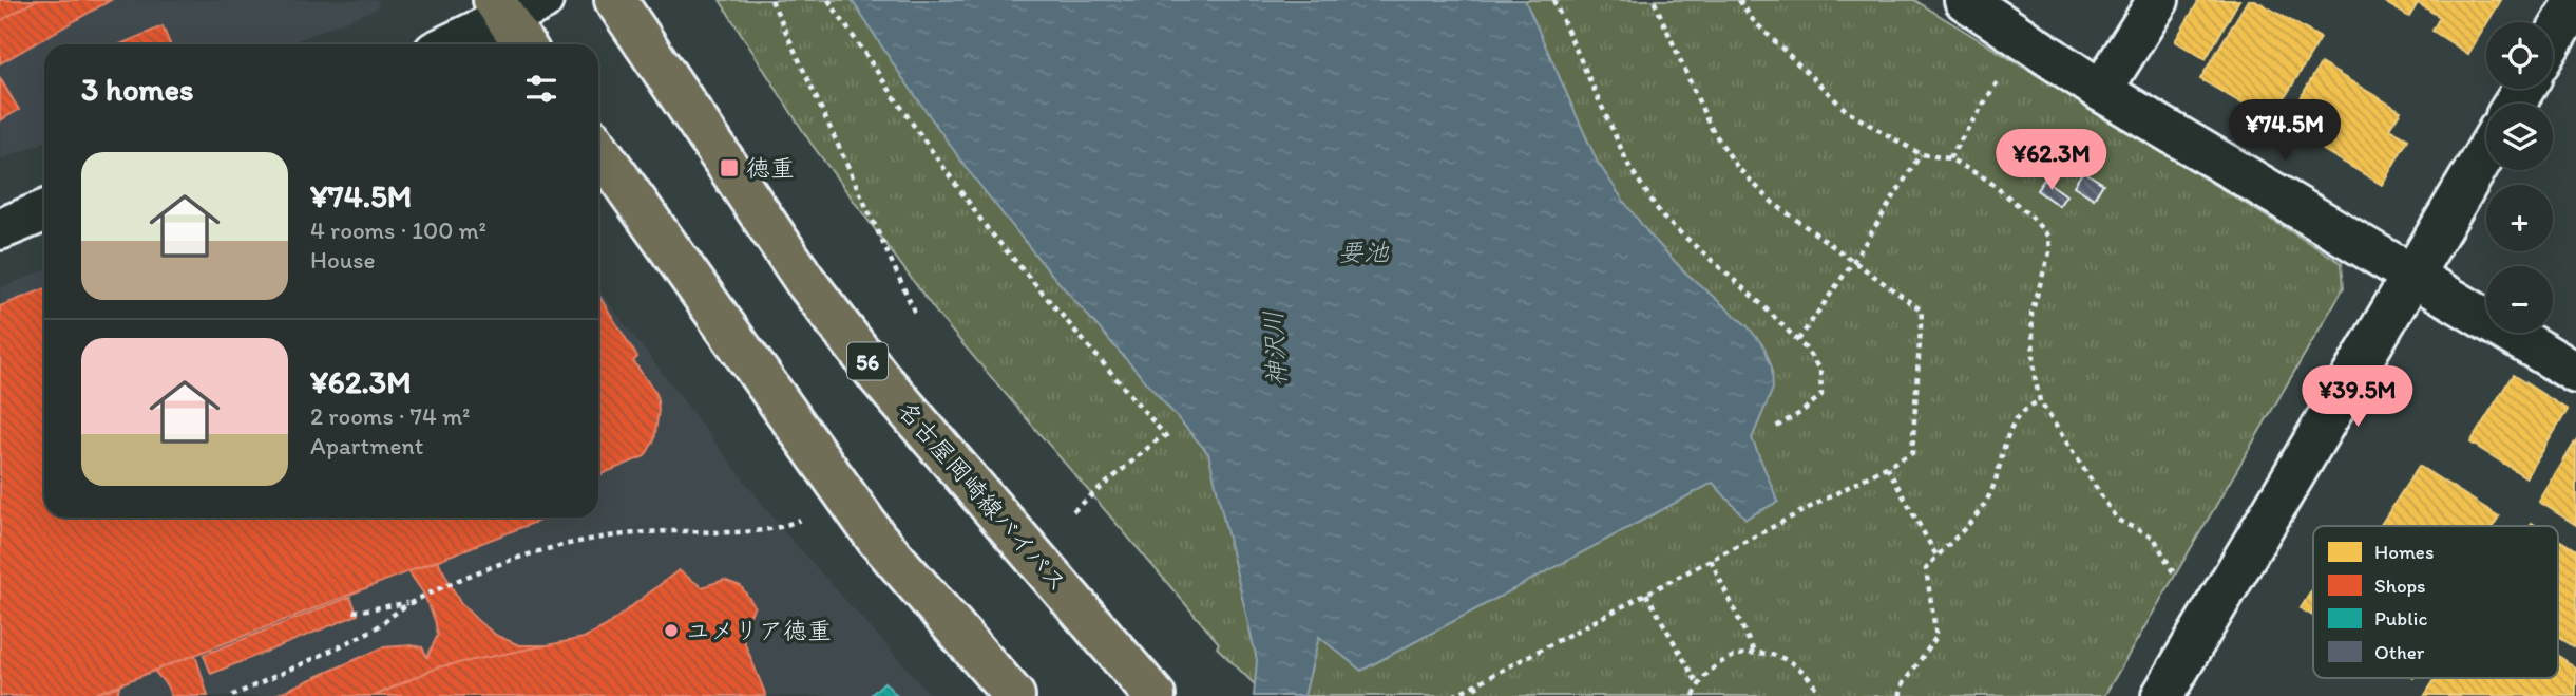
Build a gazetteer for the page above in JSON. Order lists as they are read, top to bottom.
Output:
{
  "streets": {
    "main road": ["56", "名古屋岡崎線バイパス"]
  },
  "water": ["要池", "神沢川"],
  "places": {
    "transit": ["徳重"],
    "other": ["ユメリア徳重"]
  },
  "legend": [
    "Homes",
    "Shops",
    "Public",
    "Other"
  ],
  "page": {
    "map_buttons": ["+", "−"],
    "heading": "3 homes",
    "price": ["¥74.5M", "¥62.3M", "¥39.5M"],
    "list": [
      {
        "name": "¥74.5M",
        "note": "4 rooms · 100 m² · House"
      },
      {
        "name": "¥62.3M",
        "note": "2 rooms · 74 m² · Apartment"
      }
    ]
  }
}
